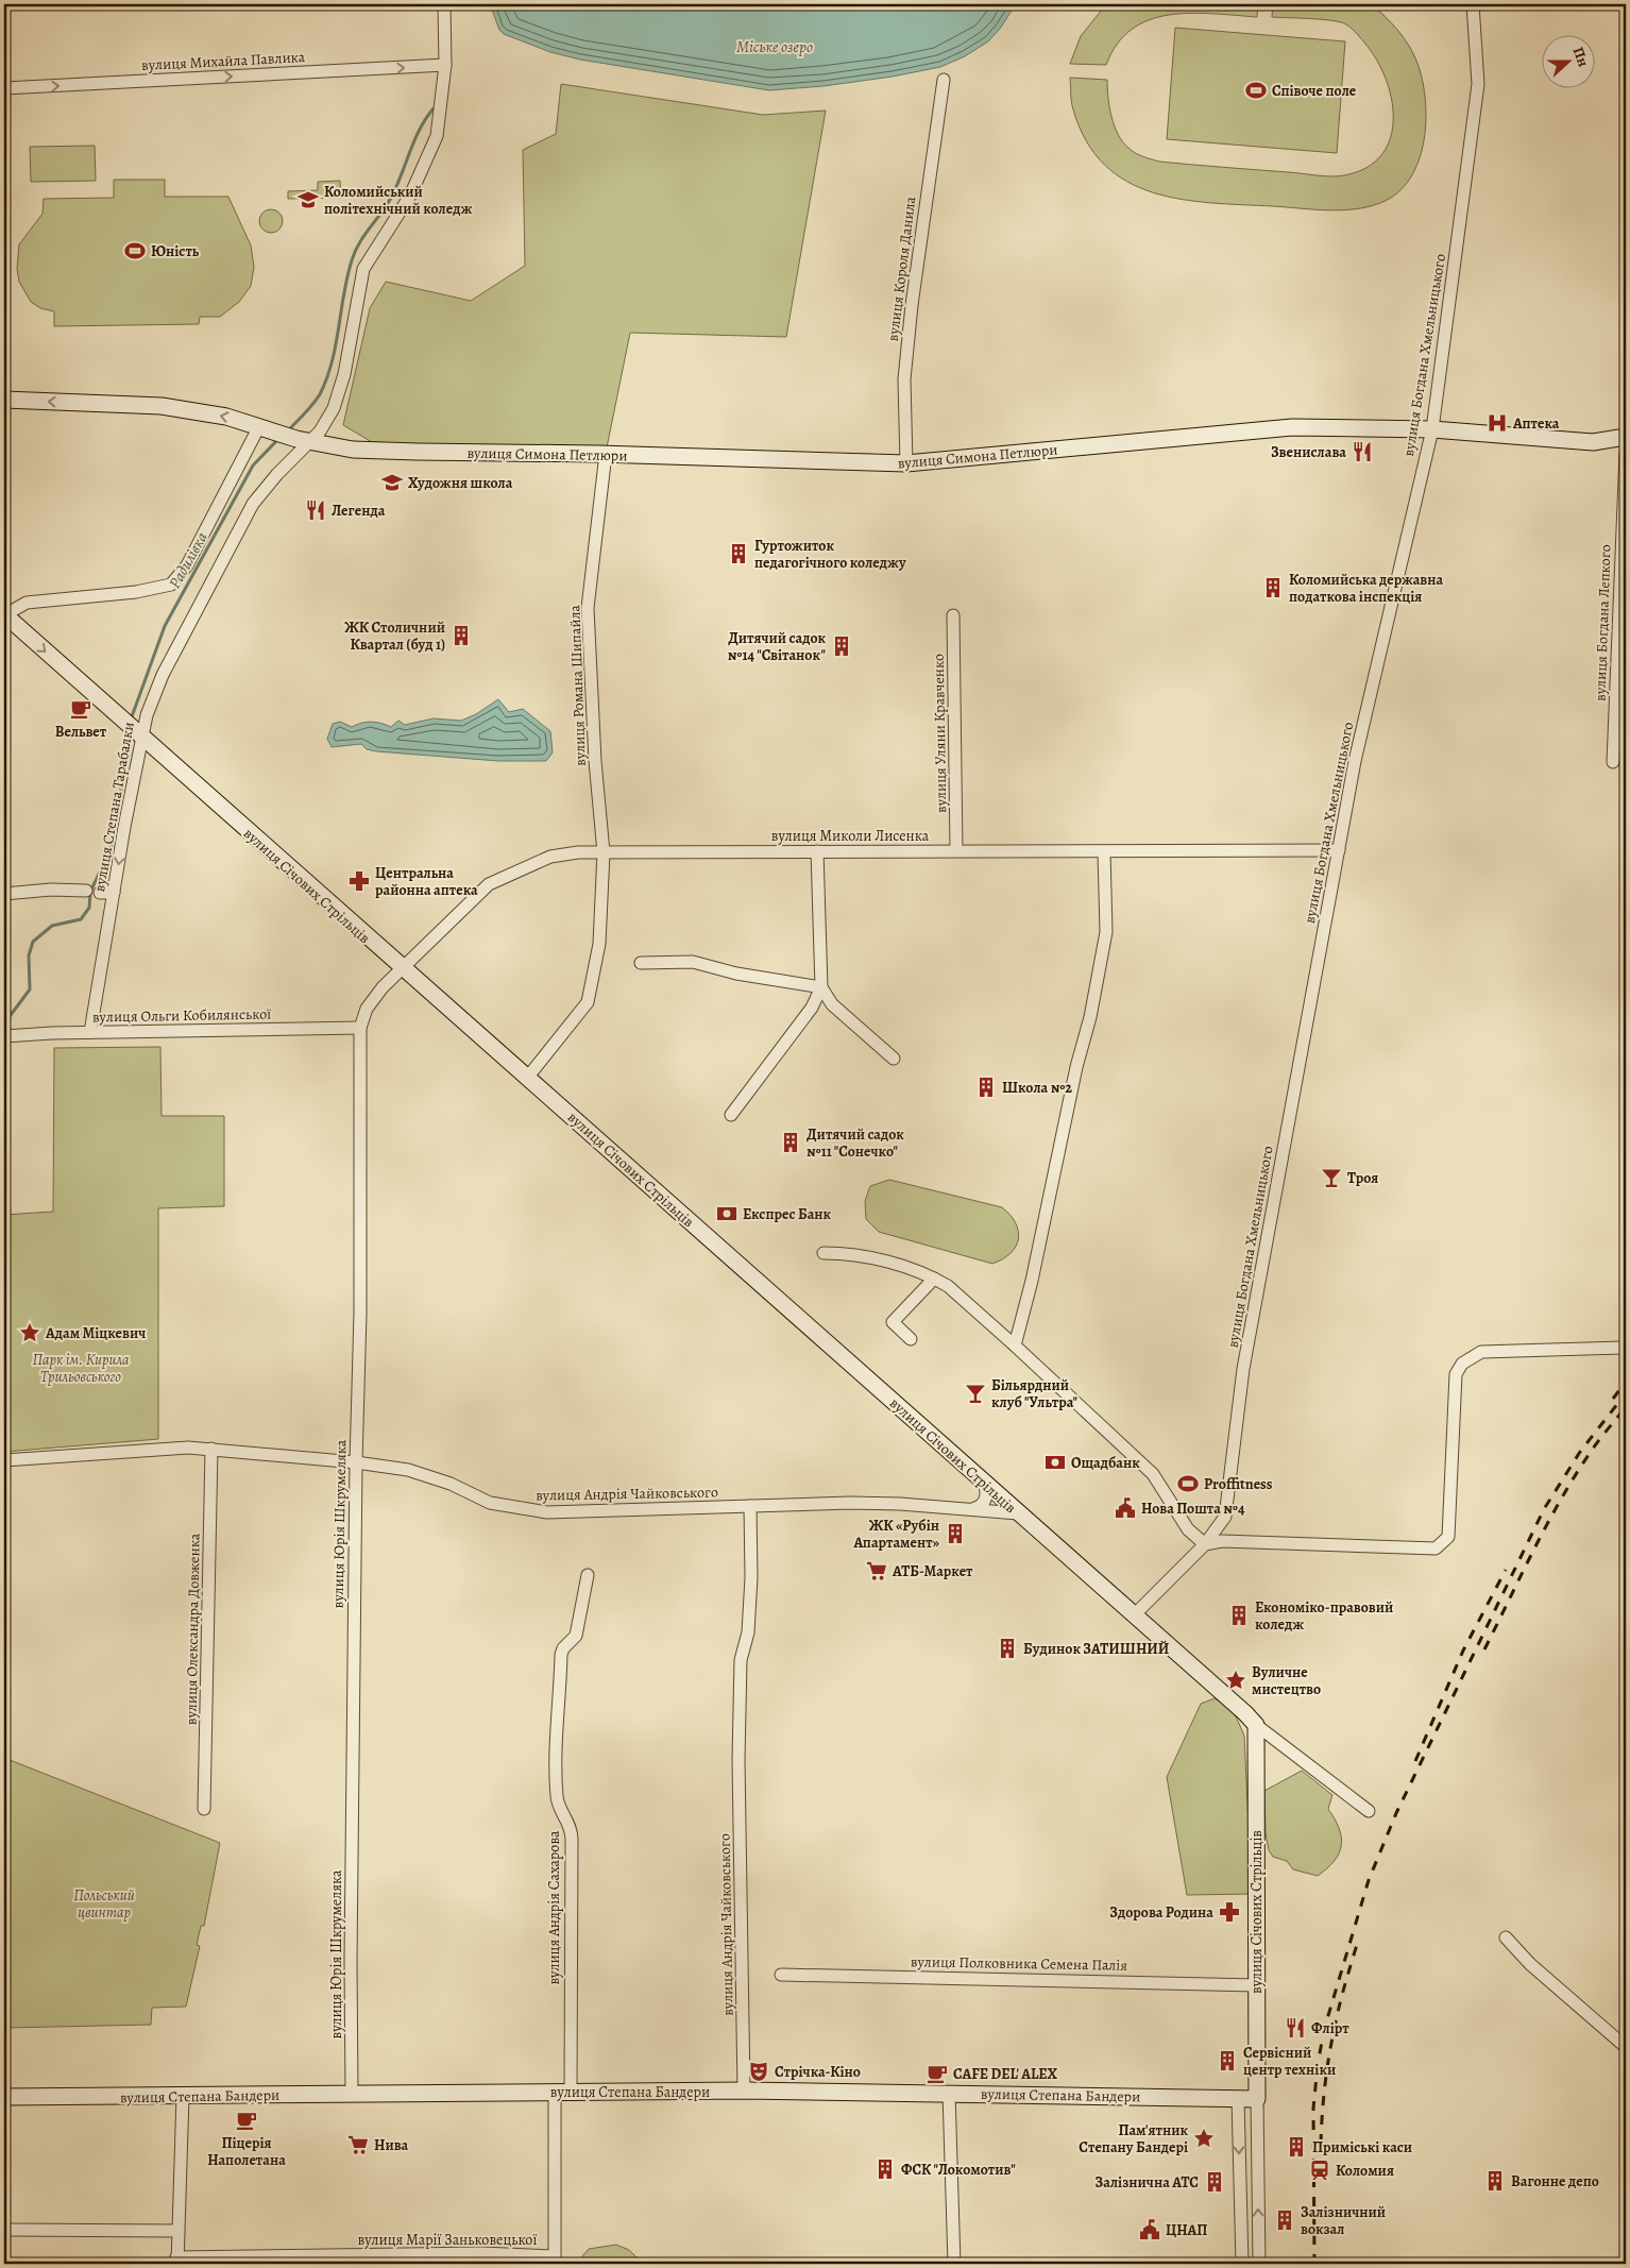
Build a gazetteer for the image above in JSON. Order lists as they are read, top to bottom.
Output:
{
  "streets": {
    "street": [
      "вулиця Михайла Павлика",
      "вулиця Короля Данила",
      "вулиця Богдана Хмельницького",
      "вулиця Симона Петлюри",
      "вулиця Богдана Лепкого",
      "вулиця Романа Шипайла",
      "вулиця Уляни Кравченко",
      "вулиця Степана Тарабалки",
      "вулиця Миколи Лисенка",
      "вулиця Січових Стрільців",
      "вулиця Ольги Кобилянської",
      "вулиця Андрія Чайковського",
      "вулиця Юрія Шкрумеляка",
      "вулиця Олександра Довженка",
      "вулиця Андрія Сахарова",
      "вулиця Полковника Семена Палія",
      "вулиця Степана Бандери",
      "вулиця Марії Заньковецької"
    ]
  },
  "crossings": [
    ["вулиця Михайла Павлика", "вулиця Степана Тарабалки"],
    ["вулиця Короля Данила", "вулиця Симона Петлюри"],
    ["вулиця Богдана Хмельницького", "вулиця Симона Петлюри"],
    ["вулиця Богдана Хмельницького", "вулиця Миколи Лисенка"],
    ["вулиця Богдана Хмельницького", "вулиця Січових Стрільців"],
    ["вулиця Симона Петлюри", "вулиця Романа Шипайла"],
    ["вулиця Симона Петлюри", "вулиця Степана Тарабалки"],
    ["вулиця Романа Шипайла", "вулиця Миколи Лисенка"],
    ["вулиця Романа Шипайла", "вулиця Січових Стрільців"],
    ["вулиця Уляни Кравченко", "вулиця Миколи Лисенка"],
    ["вулиця Степана Тарабалки", "вулиця Січових Стрільців"],
    ["вулиця Степана Тарабалки", "вулиця Ольги Кобилянської"],
    ["вулиця Миколи Лисенка", "вулиця Січових Стрільців"],
    ["вулиця Миколи Лисенка", "вулиця Юрія Шкрумеляка"],
    ["вулиця Січових Стрільців", "вулиця Андрія Чайковського"],
    ["вулиця Січових Стрільців", "вулиця Юрія Шкрумеляка"],
    ["вулиця Січових Стрільців", "вулиця Полковника Семена Палія"],
    ["вулиця Січових Стрільців", "вулиця Степана Бандери"],
    ["вулиця Ольги Кобилянської", "вулиця Юрія Шкрумеляка"],
    ["вулиця Андрія Чайковського", "вулиця Юрія Шкрумеляка"],
    ["вулиця Андрія Чайковського", "вулиця Олександра Довженка"],
    ["вулиця Андрія Чайковського", "вулиця Степана Бандери"],
    ["вулиця Юрія Шкрумеляка", "вулиця Степана Бандери"],
    ["вулиця Андрія Сахарова", "вулиця Степана Бандери"],
    ["вулиця Андрія Сахарова", "вулиця Марії Заньковецької"],
    ["вулиця Степана Бандери", "вулиця Марії Заньковецької"]
  ],
  "one_way": ["вулиця Михайла Павлика"],
  "water": ["Міське озеро", "Радилівка"],
  "parks": ["Парк ім. Кирила Трильовського", "Польський цвинтар"],
  "places": {
    "sports": ["Співоче поле", "Юність", "Proffitness"],
    "school or university": ["Коломийський політехнічний коледж", "Художня школа"],
    "hospital": ["Аптека"],
    "restaurant": ["Звенислава", "Легенда", "Флірт"],
    "building": [
      "Гуртожиток педагогічного коледжу",
      "Коломийська державна податкова інспекція",
      "ЖК Столичний Квартал (буд 1)",
      "Дитячий садок №14 \"Світанок\"",
      "Школа №2",
      "Дитячий садок №11 \"Сонечко\"",
      "ЖК «Рубін Апартамент»",
      "Економіко-правовий коледж",
      "Будинок ЗАТИШНИЙ",
      "Сервісний центр техніки",
      "Приміські каси",
      "ФСК \"Локомотив\"",
      "Вагонне депо",
      "Залізнична АТС",
      "Залізничний вокзал"
    ],
    "cafe": ["Вельвет", "CAFE DEL' ALEX", "Піцерія Наполетана"],
    "pharmacy": ["Центральна районна аптека", "Здорова Родина"],
    "bar": ["Троя", "Більярдний клуб \"Ультра\""],
    "bank": ["Експрес Банк", "Ощадбанк"],
    "place": ["Адам Міцкевич", "Вуличне мистецтво", "Пам'ятник Степану Бандері"],
    "public building": ["Нова Пошта №4", "ЦНАП"],
    "supermarket": ["АТБ-Маркет", "Нива"],
    "theatre": ["Стрічка-Кіно"],
    "station": ["Коломия"]
  },
  "north": "right"
}
